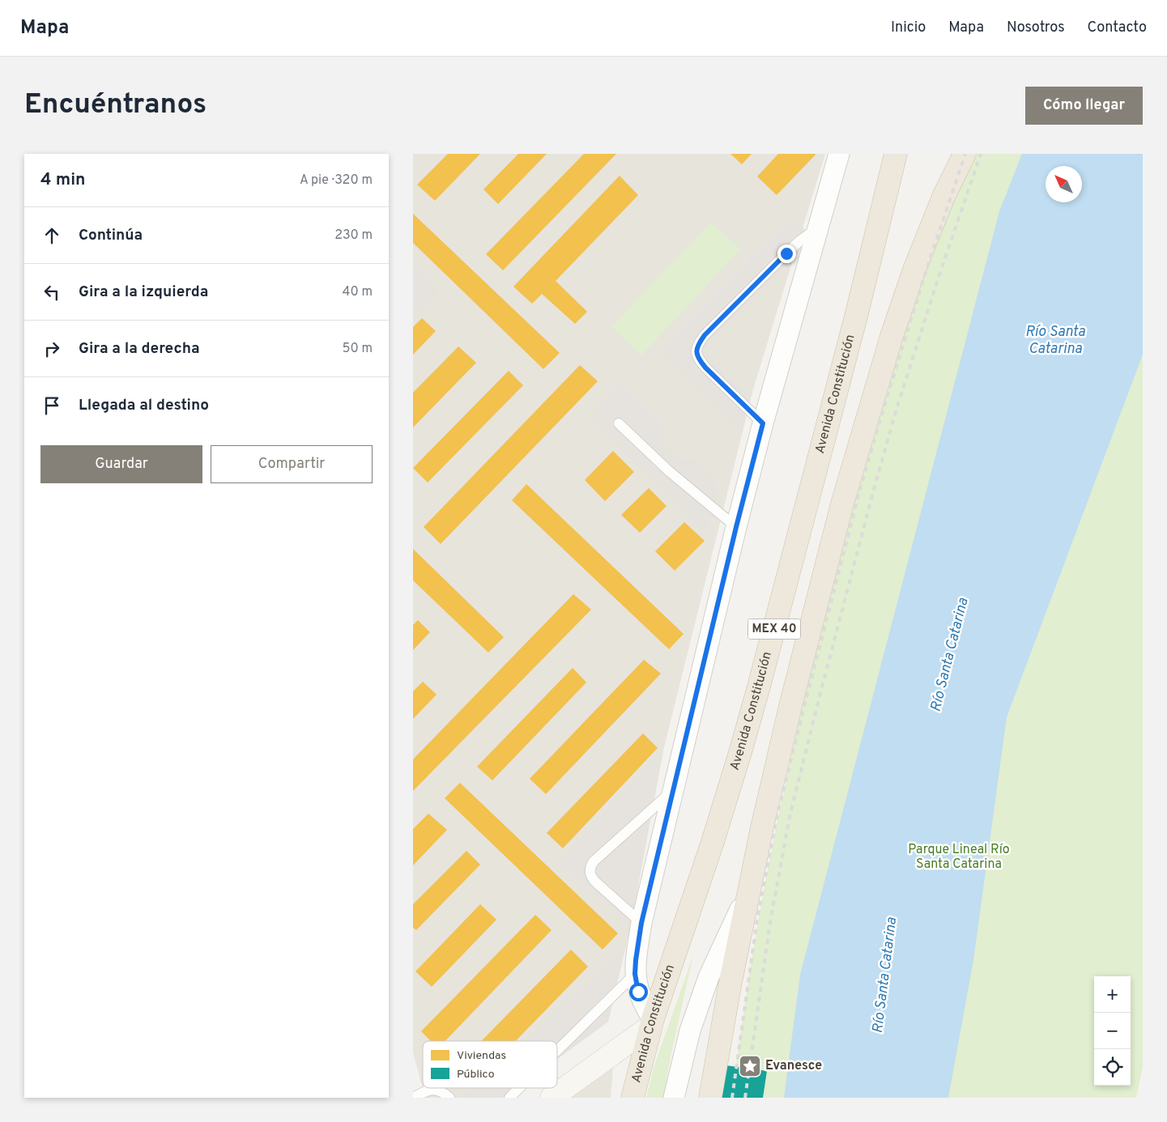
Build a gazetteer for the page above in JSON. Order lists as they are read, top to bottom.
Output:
{
  "streets": {
    "highway": ["Avenida Constitución", "MEX 40"]
  },
  "water": ["Río Santa Catarina"],
  "parks": ["Parque Lineal Río Santa Catarina"],
  "places": {
    "place": ["Evanesce"]
  },
  "legend": ["Viviendas", "Público"],
  "north": "top left",
  "page": {
    "header": "Mapa",
    "nav": [
      "Inicio",
      "Mapa",
      "Nosotros",
      "Contacto"
    ],
    "buttons": [
      "Cómo llegar",
      ["Guardar", "Compartir"]
    ],
    "title": "Encuéntranos",
    "heading": ["4 min", "A pie · 320 m"],
    "list": [
      ["Continúa", "230 m"],
      ["Gira a la izquierda", "40 m"],
      ["Gira a la derecha", "50 m"],
      "Llegada al destino"
    ],
    "map_buttons": ["+", "−"]
  }
}
